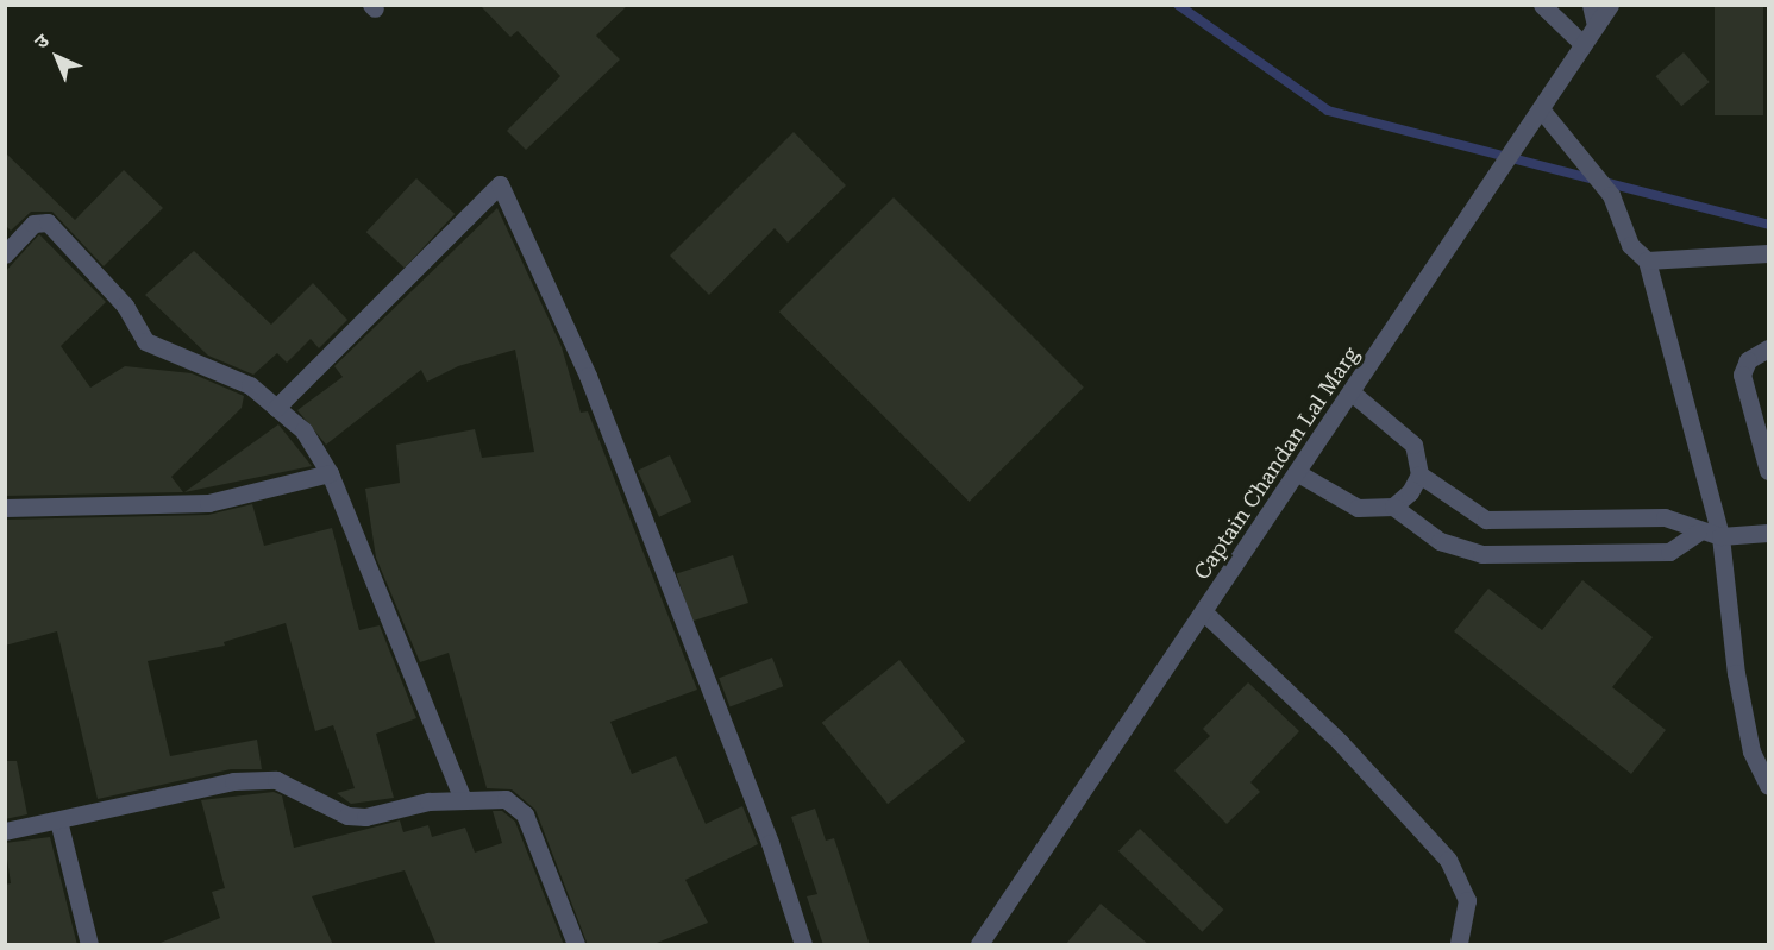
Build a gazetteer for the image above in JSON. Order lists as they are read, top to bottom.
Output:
{
  "streets": {
    "street": ["Captain Chandan Lal Marg"]
  },
  "north": "top left"
}
